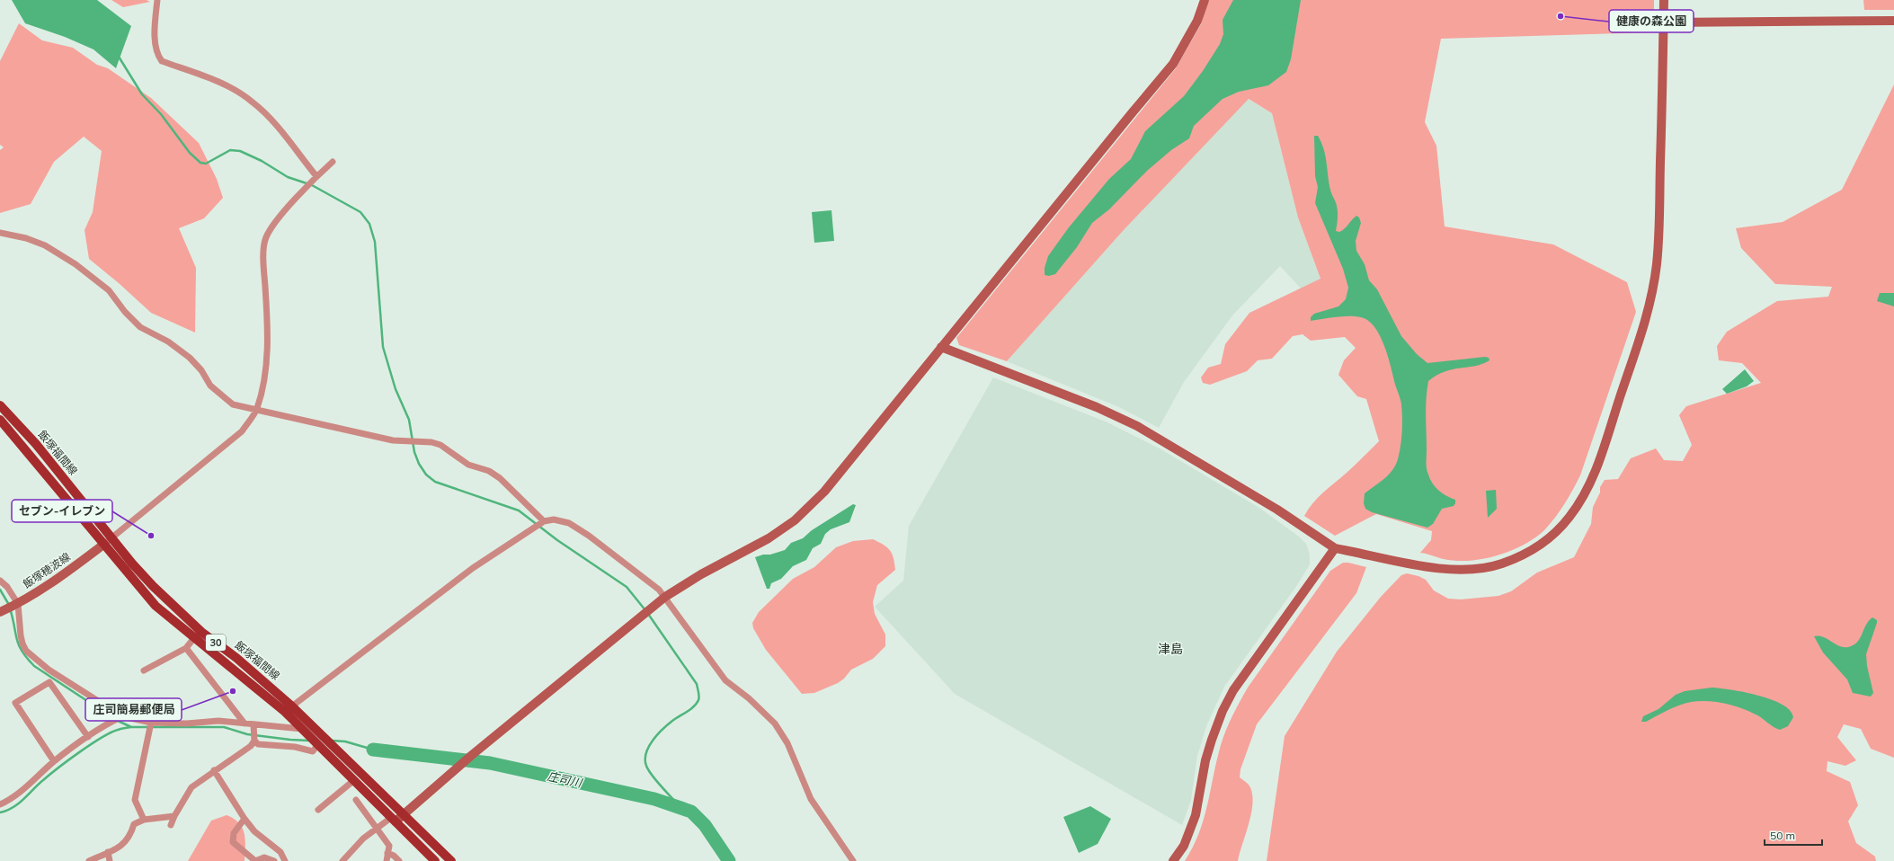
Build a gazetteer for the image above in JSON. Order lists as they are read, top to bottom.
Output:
{
  "streets": {
    "main road": ["飯塚福間線", "30"],
    "street": ["飯塚穂波線"]
  },
  "crossings": [
    ["飯塚福間線", "飯塚穂波線"]
  ],
  "districts": ["津島"],
  "water": ["庄司川"],
  "places": ["健康の森公園", "セブン-イレブン", "庄司簡易郵便局"],
  "scale_bar": "50 m"
}
